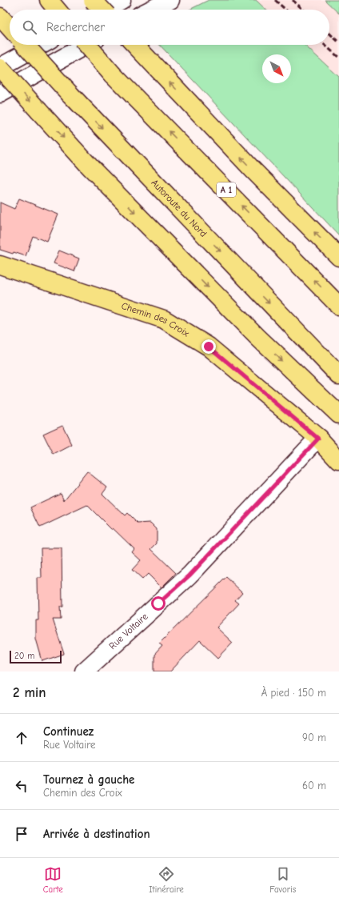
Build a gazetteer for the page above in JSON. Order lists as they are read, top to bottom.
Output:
{
  "streets": {
    "main road": ["A 1", "Autoroute du Nord", "Chemin des Croix"],
    "street": ["Rue Voltaire"]
  },
  "crossings": [
    ["Chemin des Croix", "Rue Voltaire"]
  ],
  "scale_bar": "20 m",
  "north": "bottom right",
  "page": {
    "search": "Rechercher",
    "scale": "20 m",
    "heading": ["2 min", "À pied · 150 m"],
    "list": [
      ["Continuez", "Rue Voltaire", "90 m"],
      ["Tournez à gauche", "Chemin des Croix", "60 m"],
      "Arrivée à destination"
    ],
    "nav": ["Carte", "Itinéraire", "Favoris"]
  }
}
